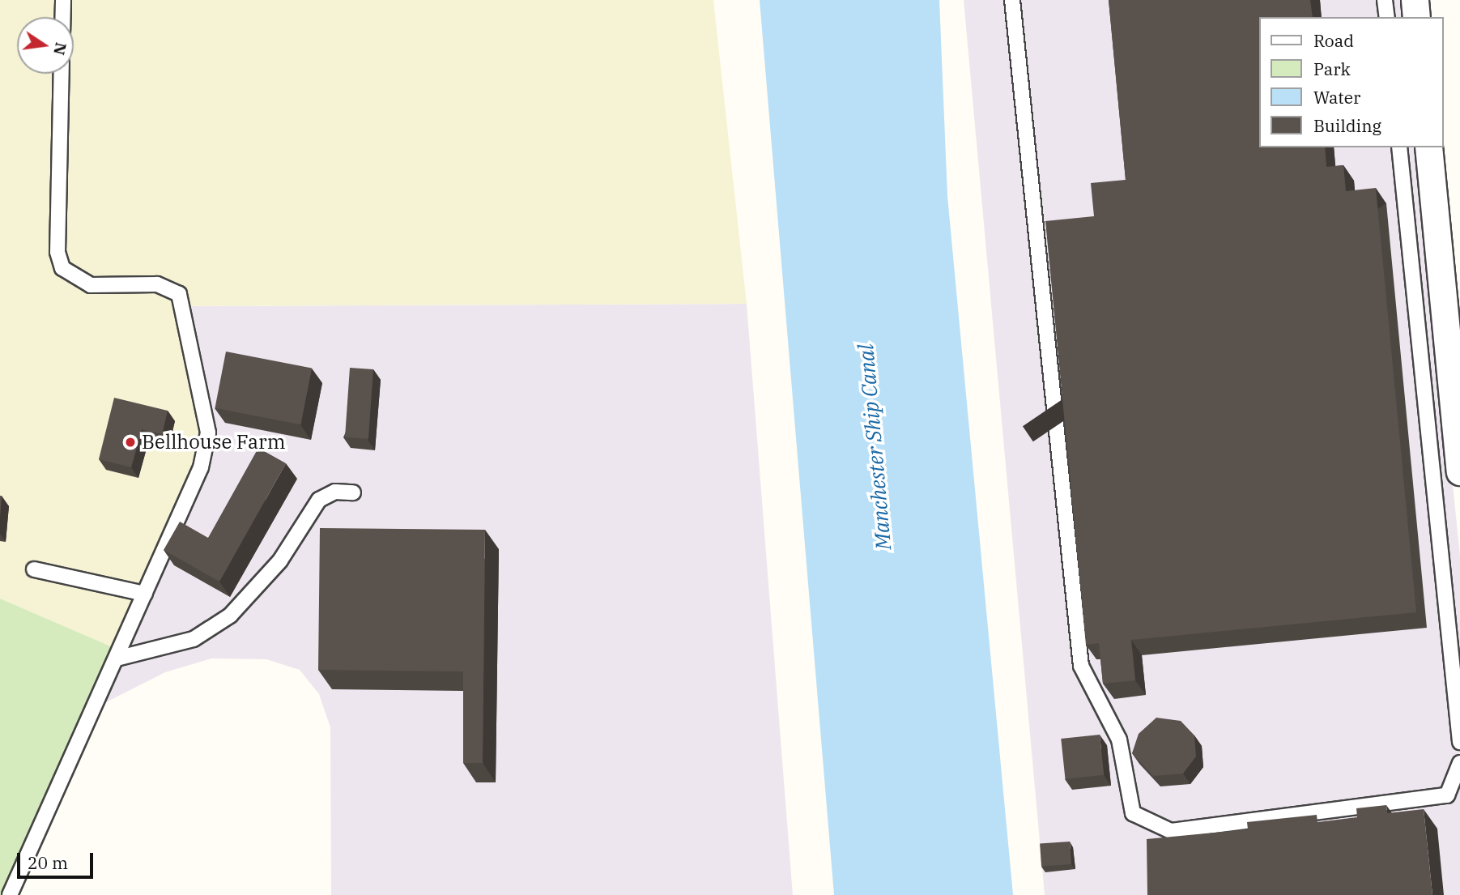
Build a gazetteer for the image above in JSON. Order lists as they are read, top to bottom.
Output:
{
  "water": ["Manchester Ship Canal"],
  "places": ["Bellhouse Farm"],
  "legend": [
    "Road",
    "Park",
    "Water",
    "Building"
  ],
  "scale_bar": "20 m",
  "north": "right"
}
